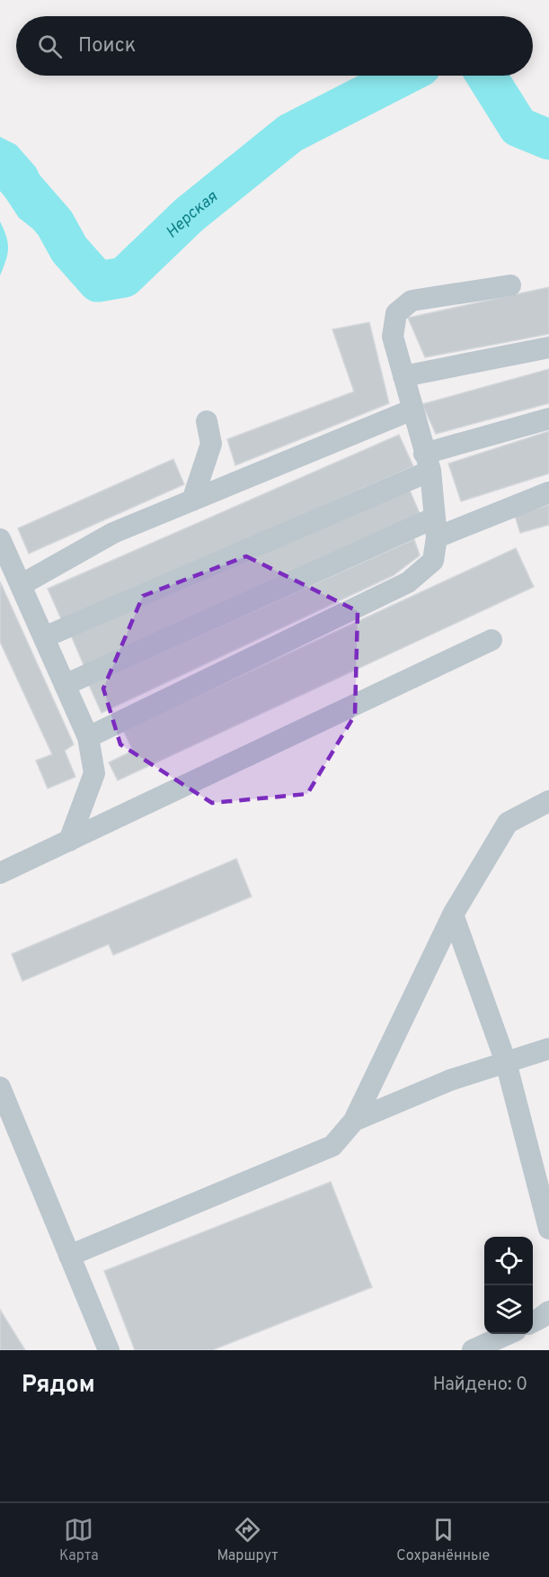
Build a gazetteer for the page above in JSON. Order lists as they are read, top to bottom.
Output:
{
  "water": ["Нерская"],
  "page": {
    "search": "Поиск",
    "heading": ["Рядом", "Найдено: 0"],
    "nav": ["Карта", "Маршрут", "Сохранённые"]
  }
}
